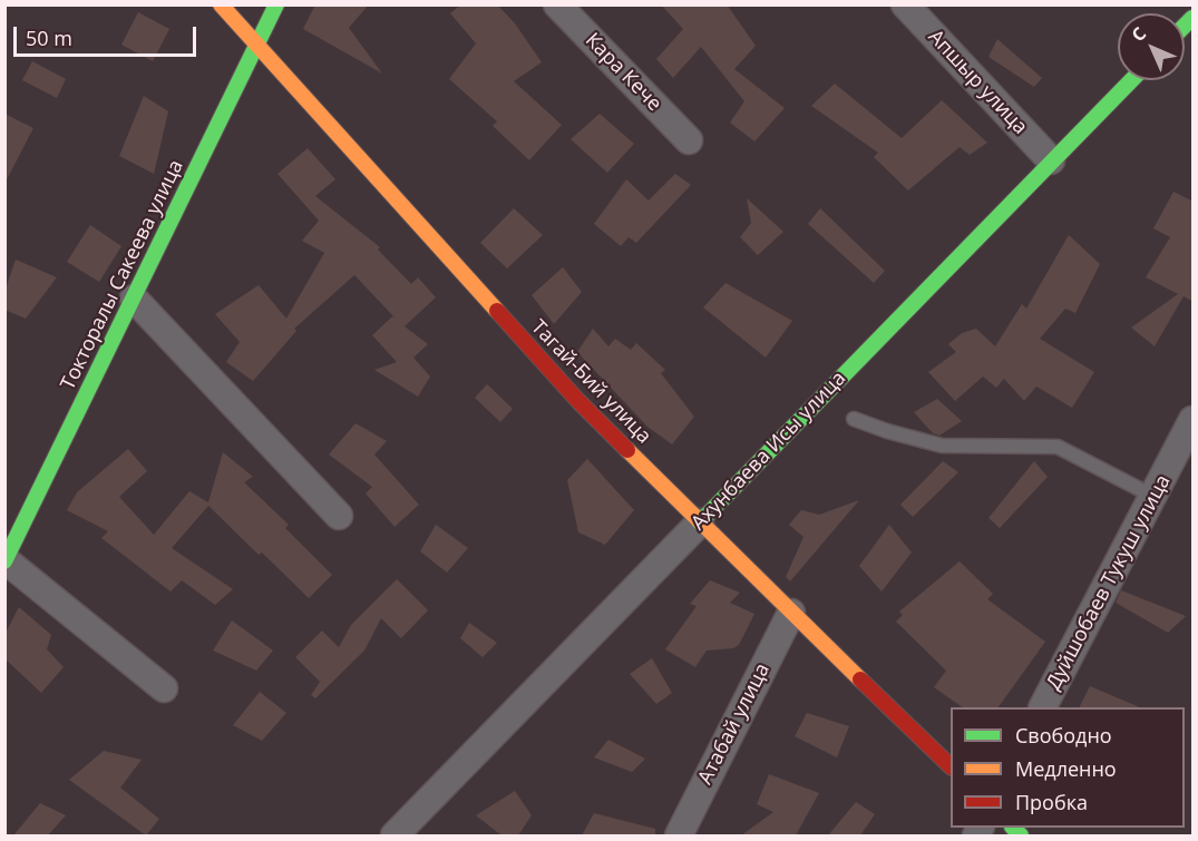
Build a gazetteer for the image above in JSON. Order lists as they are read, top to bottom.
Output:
{
  "streets": {
    "street": [
      "Кара Кече",
      "Апшыр улица",
      "Токторалы Сакеева улица",
      "Тагай-Бий улица",
      "Ахунбаева Исы улица",
      "Дуйшобаев Тукуш улица",
      "Атабай улица"
    ]
  },
  "crossings": [
    ["Апшыр улица", "Ахунбаева Исы улица"],
    ["Токторалы Сакеева улица", "Тагай-Бий улица"],
    ["Тагай-Бий улица", "Ахунбаева Исы улица"],
    ["Тагай-Бий улица", "Атабай улица"]
  ],
  "legend": ["Свободно", "Медленно", "Пробка"],
  "scale_bar": "50 m",
  "north": "top left"
}
